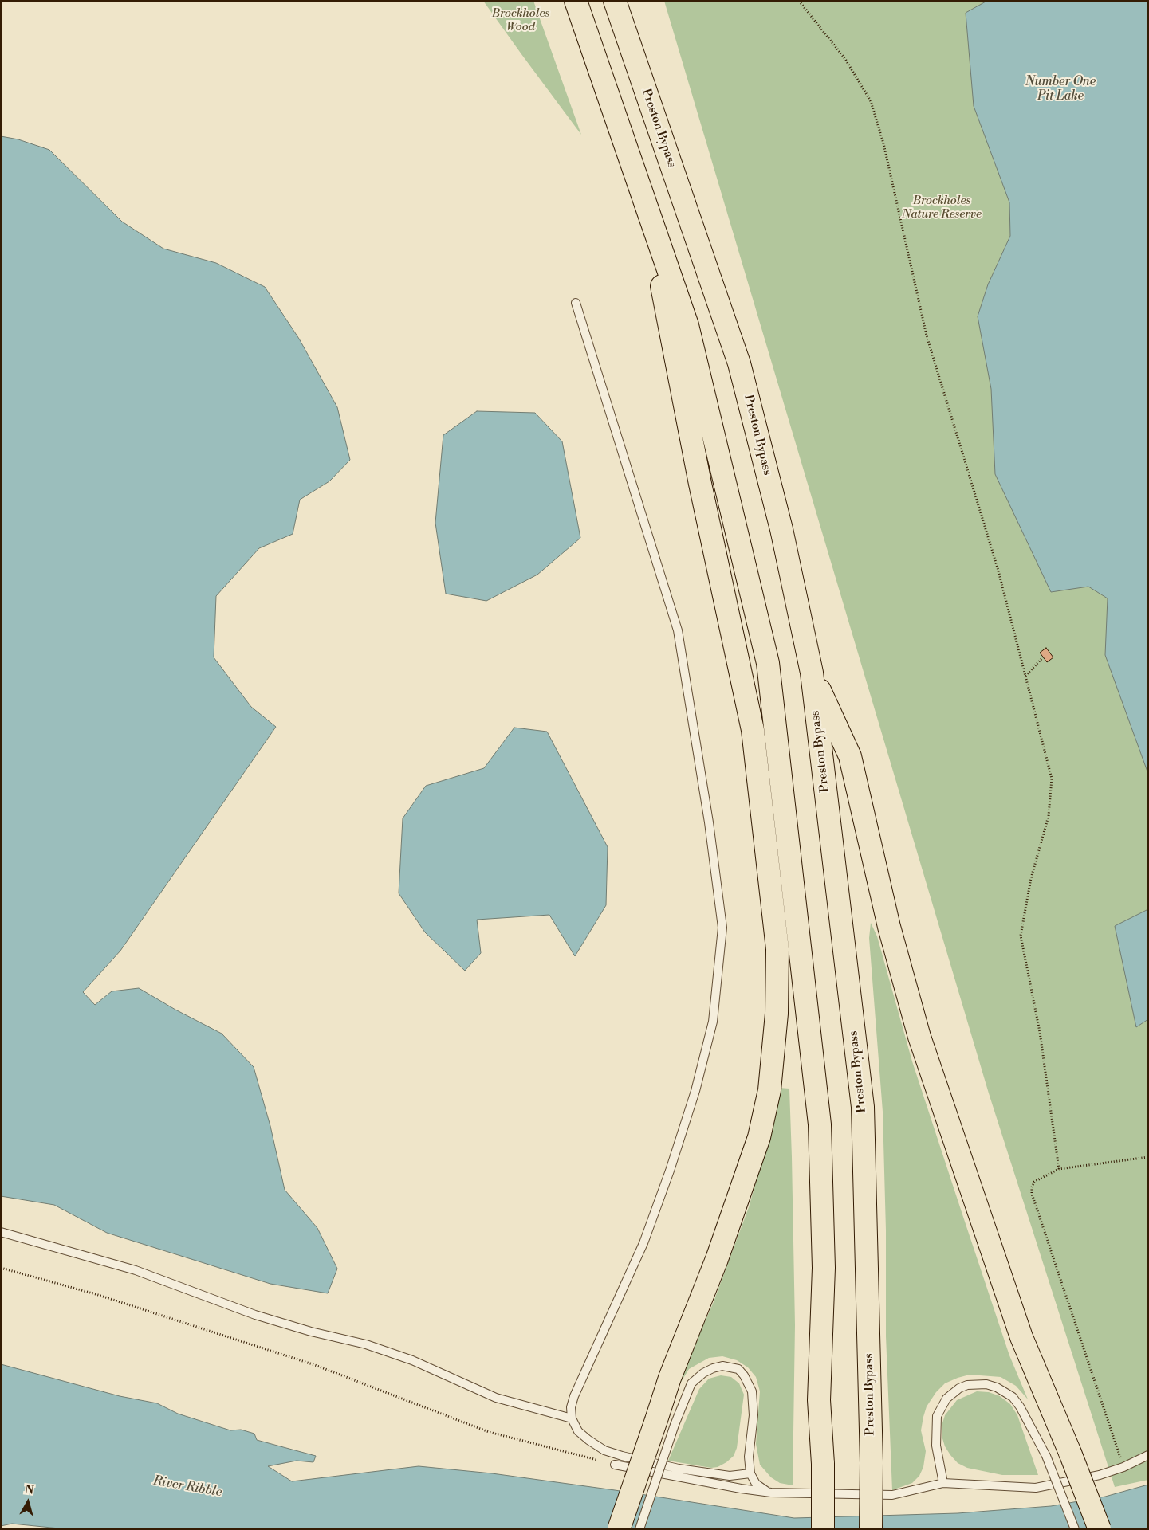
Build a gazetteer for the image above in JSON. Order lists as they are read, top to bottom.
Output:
{
  "streets": {
    "highway": ["Preston Bypass"]
  },
  "water": ["Number One Pit Lake", "River Ribble"],
  "parks": ["Brockholes Wood", "Brockholes Nature Reserve"],
  "north": "top"
}
